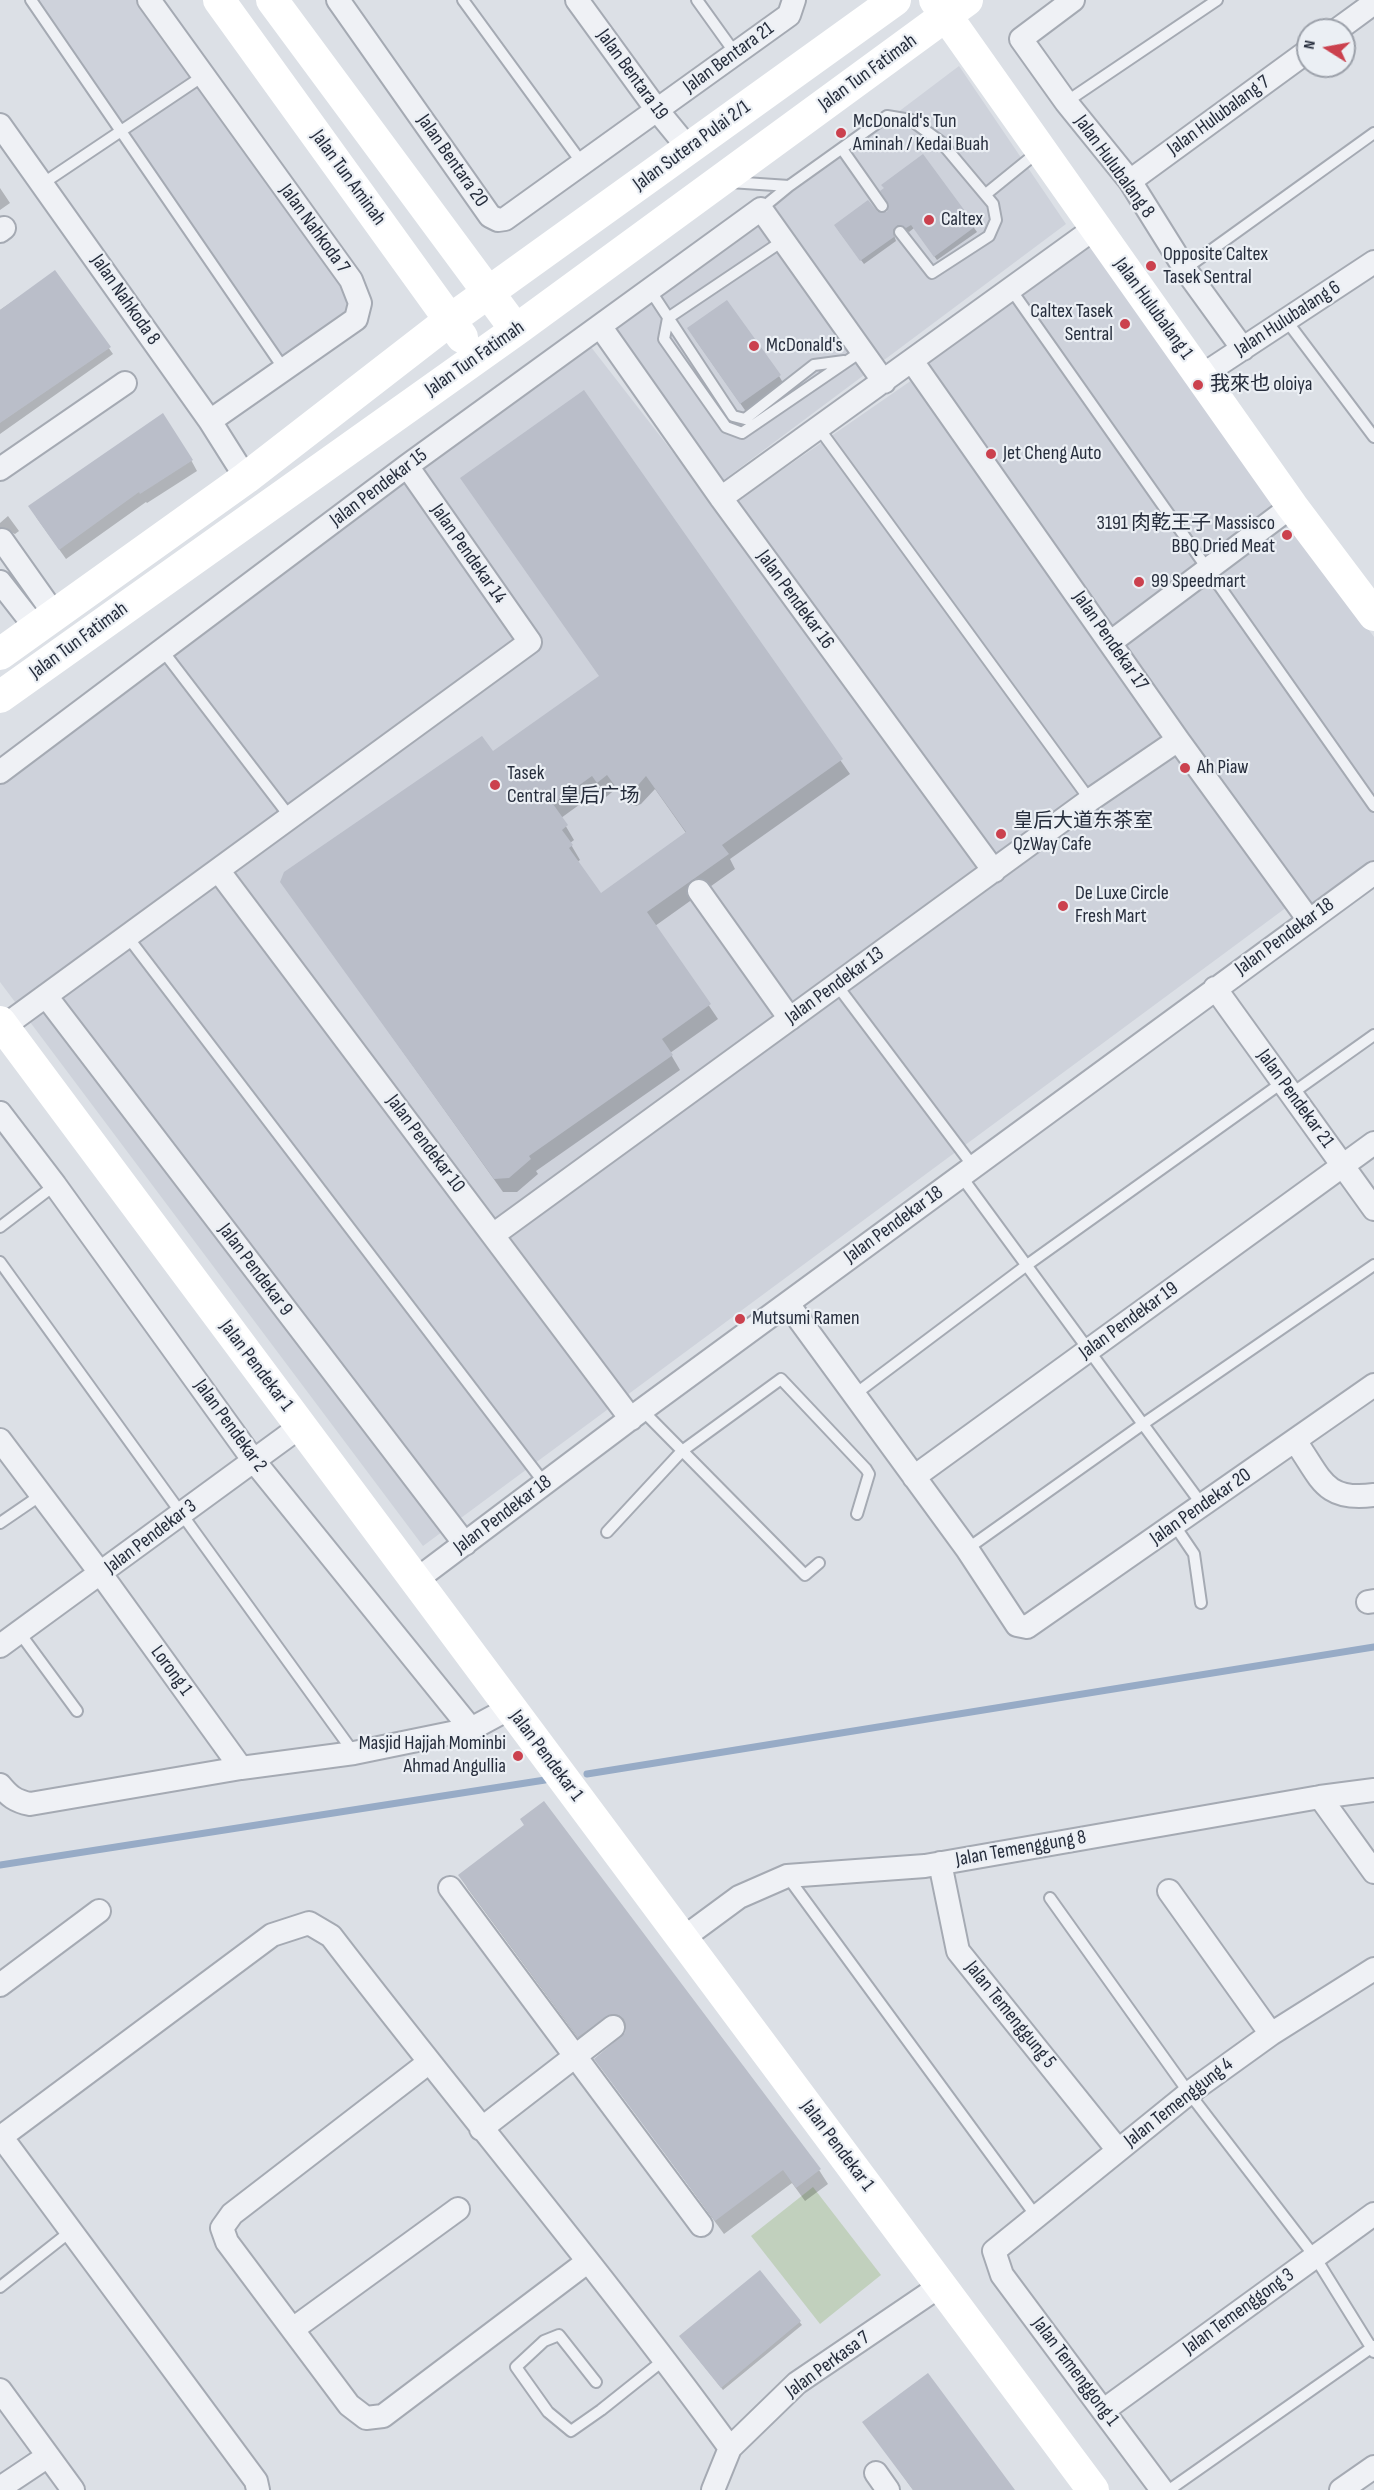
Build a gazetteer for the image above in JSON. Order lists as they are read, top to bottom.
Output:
{
  "streets": {
    "main road": [
      "Jalan Tun Fatimah",
      "Jalan Sutera Pulai 2/1",
      "Jalan Tun Aminah",
      "Jalan Hulubalang 1",
      "Jalan Pendekar 1"
    ],
    "street": [
      "Jalan Bentara 21",
      "Jalan Bentara 19",
      "Jalan Hulubalang 7",
      "Jalan Bentara 20",
      "Jalan Hulubalang 8",
      "Jalan Nahkoda 7",
      "Jalan Nahkoda 8",
      "Jalan Hulubalang 6",
      "Jalan Pendekar 15",
      "Jalan Pendekar 14",
      "Jalan Pendekar 16",
      "Jalan Pendekar 17",
      "Jalan Pendekar 18",
      "Jalan Pendekar 13",
      "Jalan Pendekar 21",
      "Jalan Pendekar 10",
      "Jalan Pendekar 9",
      "Jalan Pendekar 19",
      "Jalan Pendekar 2",
      "Jalan Pendekar 20",
      "Jalan Pendekar 3",
      "Lorong 1",
      "Jalan Temenggung 8",
      "Jalan Temenggung 5",
      "Jalan Temenggung 4",
      "Jalan Temenggong 3",
      "Jalan Perkasa 7",
      "Jalan Temenggong 1"
    ]
  },
  "crossings": [
    ["Jalan Bentara 21", "Jalan Bentara 19"],
    ["Jalan Bentara 21", "Jalan Bentara 20"],
    ["Jalan Tun Fatimah", "Jalan Sutera Pulai 2/1"],
    ["Jalan Tun Fatimah", "Jalan Tun Aminah"],
    ["Jalan Tun Fatimah", "Jalan Nahkoda 8"],
    ["Jalan Tun Fatimah", "Jalan Hulubalang 1"],
    ["Jalan Bentara 19", "Jalan Sutera Pulai 2/1"],
    ["Jalan Bentara 19", "Jalan Bentara 20"],
    ["Jalan Hulubalang 7", "Jalan Hulubalang 8"],
    ["Jalan Hulubalang 8", "Jalan Hulubalang 6"],
    ["Jalan Nahkoda 7", "Jalan Nahkoda 8"],
    ["Jalan Hulubalang 1", "Jalan Hulubalang 6"],
    ["Jalan Pendekar 15", "Jalan Pendekar 14"],
    ["Jalan Pendekar 15", "Jalan Pendekar 16"],
    ["Jalan Pendekar 16", "Jalan Pendekar 13"],
    ["Jalan Pendekar 17", "Jalan Pendekar 18"],
    ["Jalan Pendekar 17", "Jalan Pendekar 13"],
    ["Jalan Pendekar 18", "Jalan Pendekar 21"],
    ["Jalan Pendekar 18", "Jalan Pendekar 10"],
    ["Jalan Pendekar 18", "Jalan Pendekar 9"],
    ["Jalan Pendekar 18", "Jalan Pendekar 1"],
    ["Jalan Pendekar 13", "Jalan Pendekar 10"],
    ["Jalan Pendekar 21", "Jalan Pendekar 19"],
    ["Jalan Pendekar 1", "Jalan Pendekar 3"],
    ["Jalan Pendekar 1", "Jalan Temenggung 8"],
    ["Jalan Pendekar 1", "Jalan Perkasa 7"],
    ["Jalan Pendekar 2", "Jalan Pendekar 3"],
    ["Jalan Pendekar 3", "Lorong 1"],
    ["Jalan Temenggung 8", "Jalan Temenggung 5"],
    ["Jalan Temenggung 5", "Jalan Temenggung 4"],
    ["Jalan Temenggung 4", "Jalan Temenggong 1"],
    ["Jalan Temenggong 3", "Jalan Temenggong 1"]
  ],
  "places": [
    "McDonald's Tun Aminah / Kedai Buah",
    "Caltex",
    "Opposite Caltex Tasek Sentral",
    "Caltex Tasek Sentral",
    "McDonald's",
    "我來也 oloiya",
    "Jet Cheng Auto",
    "3191 肉乾王子 Massisco BBQ Dried Meat",
    "99 Speedmart",
    "Ah Piaw",
    "Tasek Central 皇后广场",
    "皇后大道东茶室 QzWay Cafe",
    "De Luxe Circle Fresh Mart",
    "Mutsumi Ramen",
    "Masjid Hajjah Mominbi Ahmad Angullia"
  ],
  "north": "left"
}
